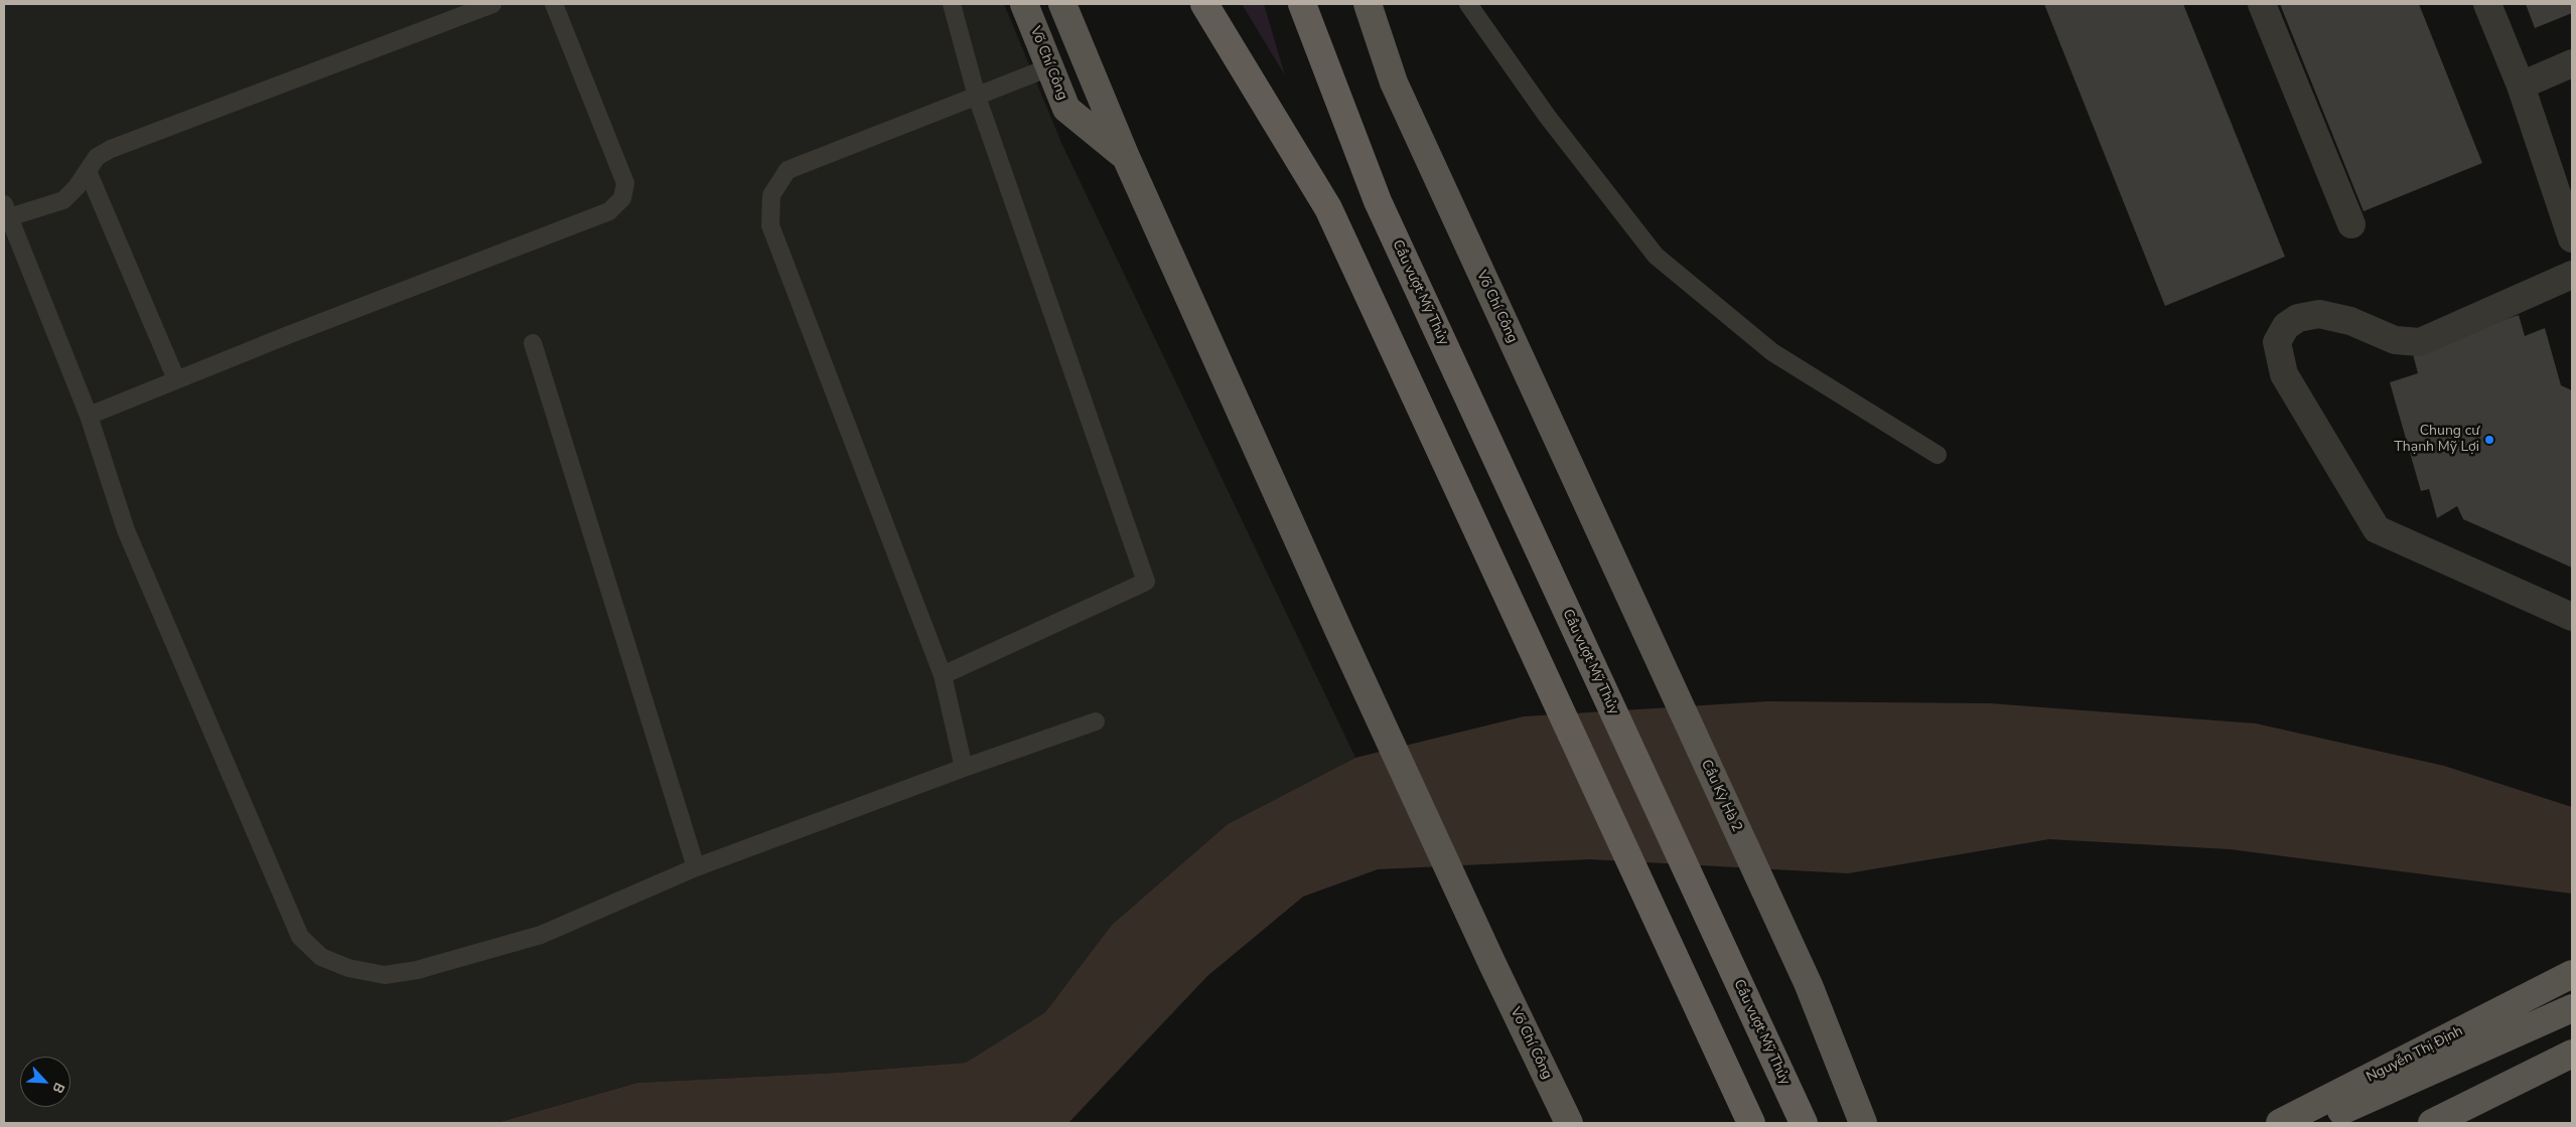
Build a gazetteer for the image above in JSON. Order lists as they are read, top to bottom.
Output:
{
  "streets": {
    "highway": ["Cầu vượt Mỹ Thủy"],
    "main road": ["Võ Chí Công", "Cầu Kỳ Hà 2", "Nguyễn Thị Định"]
  },
  "crossings": [
    ["Võ Chí Công", "Cầu Kỳ Hà 2"]
  ],
  "places": ["Chung cư Thạnh Mỹ Lợi"],
  "north": "bottom right"
}
